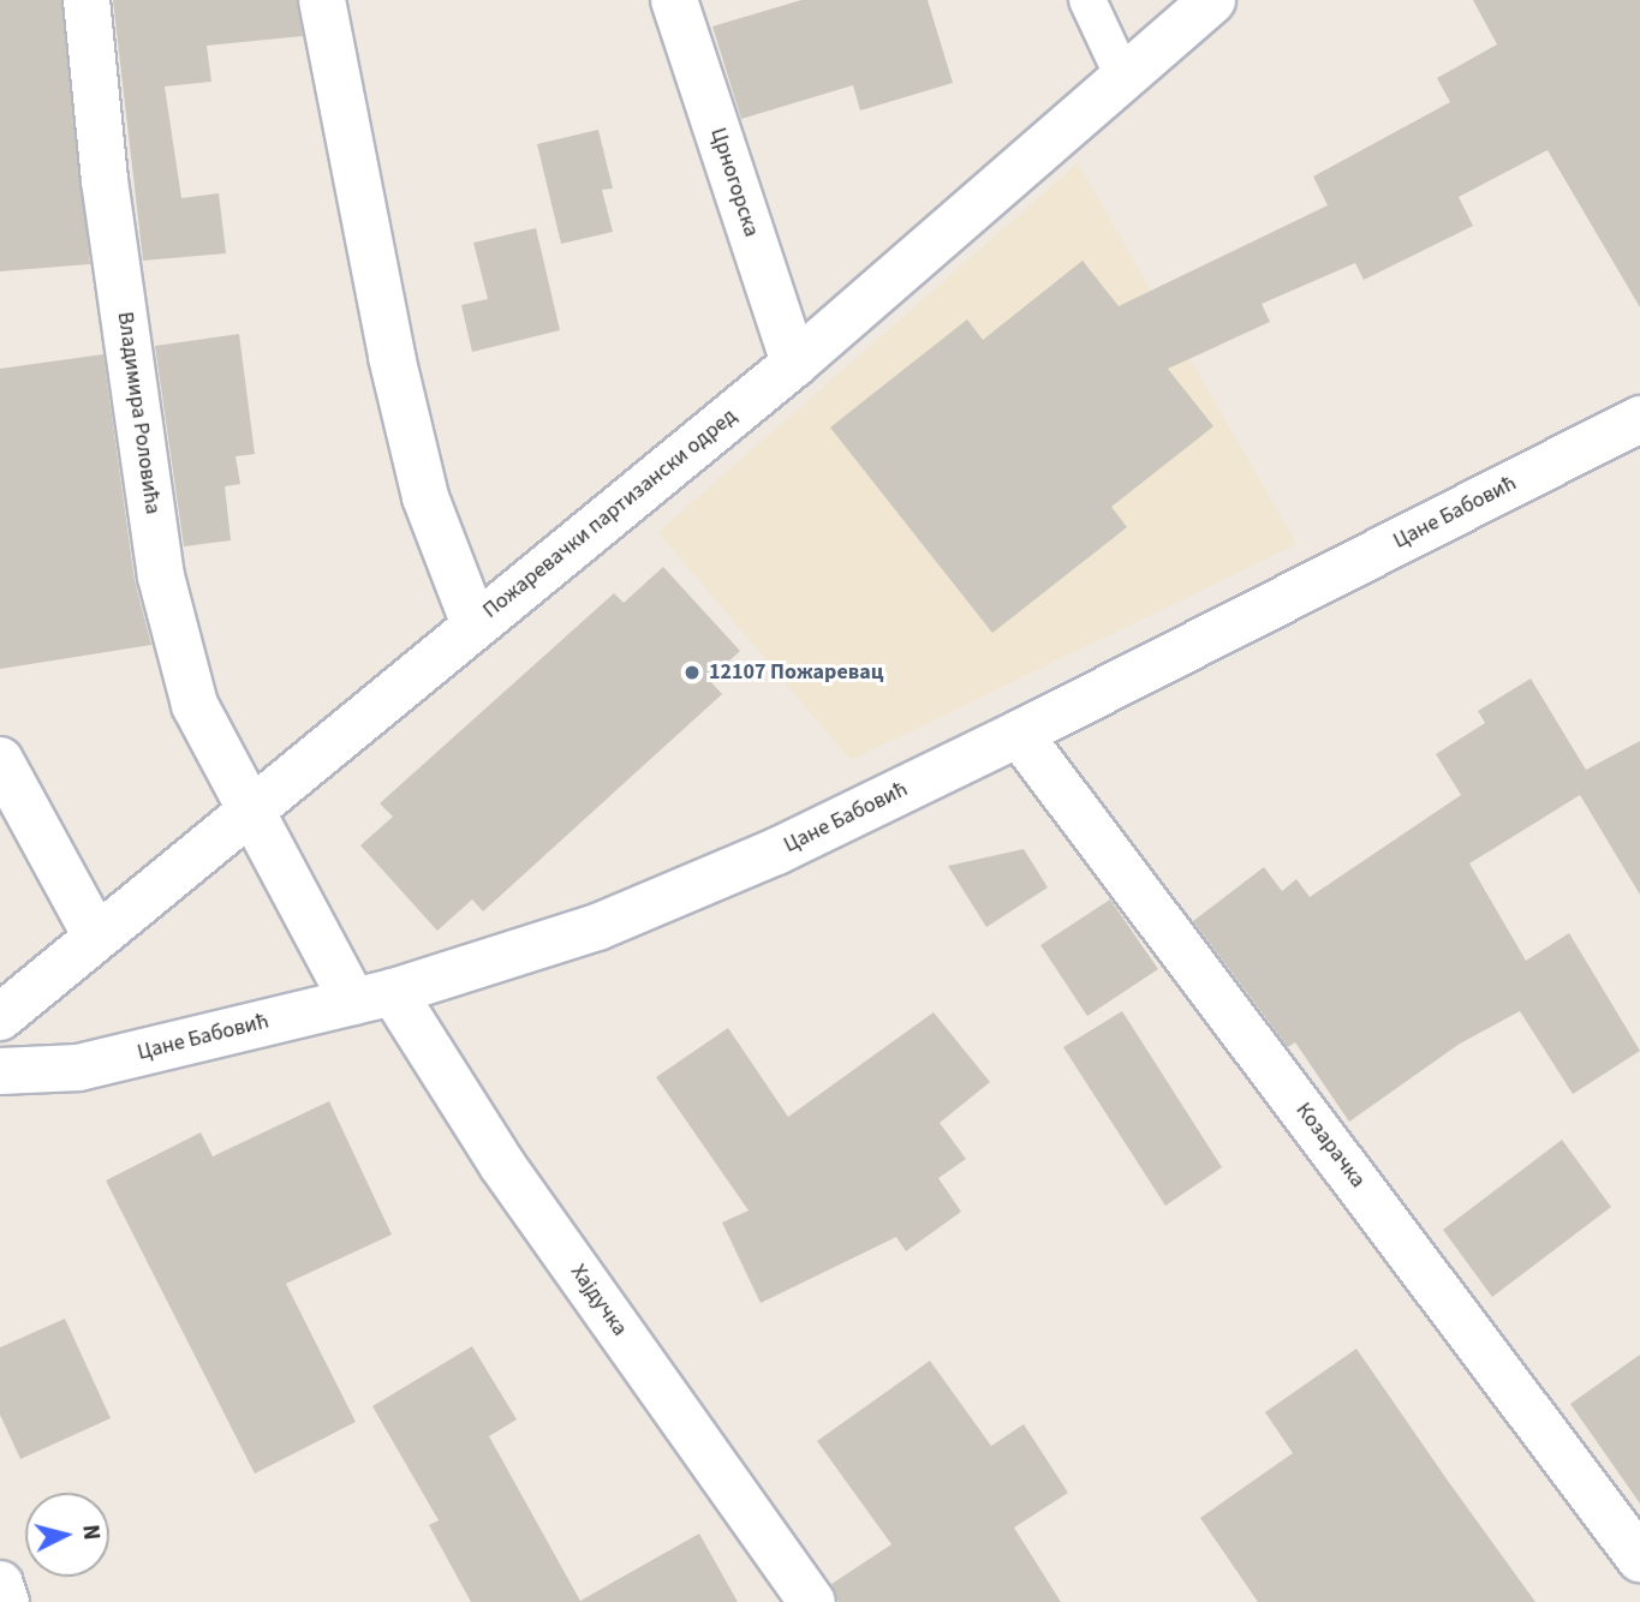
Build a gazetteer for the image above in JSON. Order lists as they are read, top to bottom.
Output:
{
  "streets": {
    "street": [
      "Црногорска",
      "Владимира Роловића",
      "Цане Бабовић",
      "Пожаревачки партизански одред",
      "Козарачка",
      "Хајдучка"
    ]
  },
  "crossings": [
    ["Црногорска", "Пожаревачки партизански одред"],
    ["Владимира Роловића", "Цане Бабовић"],
    ["Владимира Роловића", "Пожаревачки партизански одред"],
    ["Владимира Роловића", "Хајдучка"],
    ["Цане Бабовић", "Козарачка"],
    ["Цане Бабовић", "Хајдучка"]
  ],
  "places": ["12107 Пожаревац"],
  "north": "right"
}
